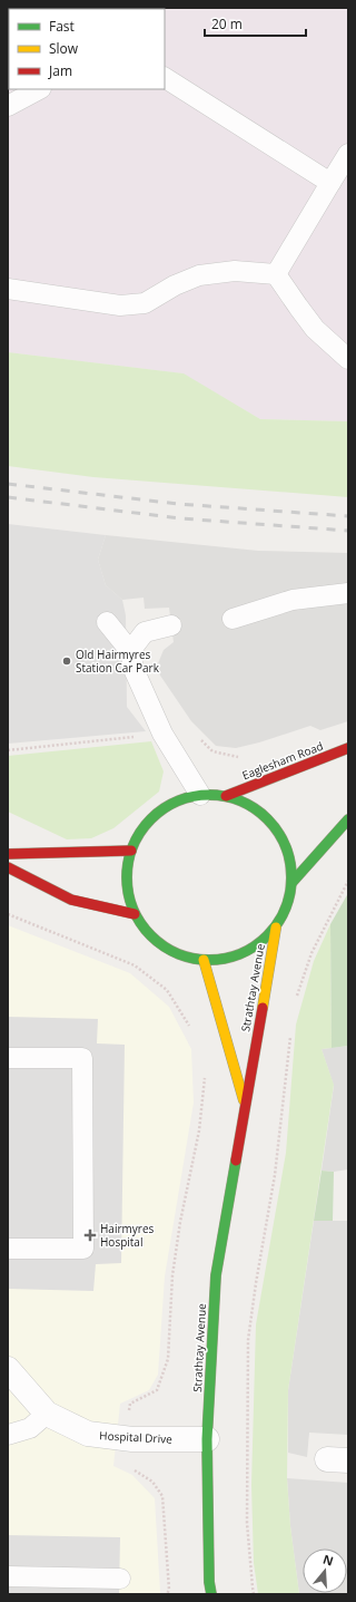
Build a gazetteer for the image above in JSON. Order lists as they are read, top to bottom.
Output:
{
  "streets": {
    "main road": ["Eaglesham Road", "Strathtay Avenue"],
    "street": ["Hospital Drive"]
  },
  "crossings": [
    ["Strathtay Avenue", "Hospital Drive"]
  ],
  "places": {
    "other": ["Old Hairmyres Station Car Park"],
    "health": ["Hairmyres Hospital"]
  },
  "legend": ["Fast", "Slow", "Jam"],
  "scale_bar": "20 m",
  "north": "top"
}
